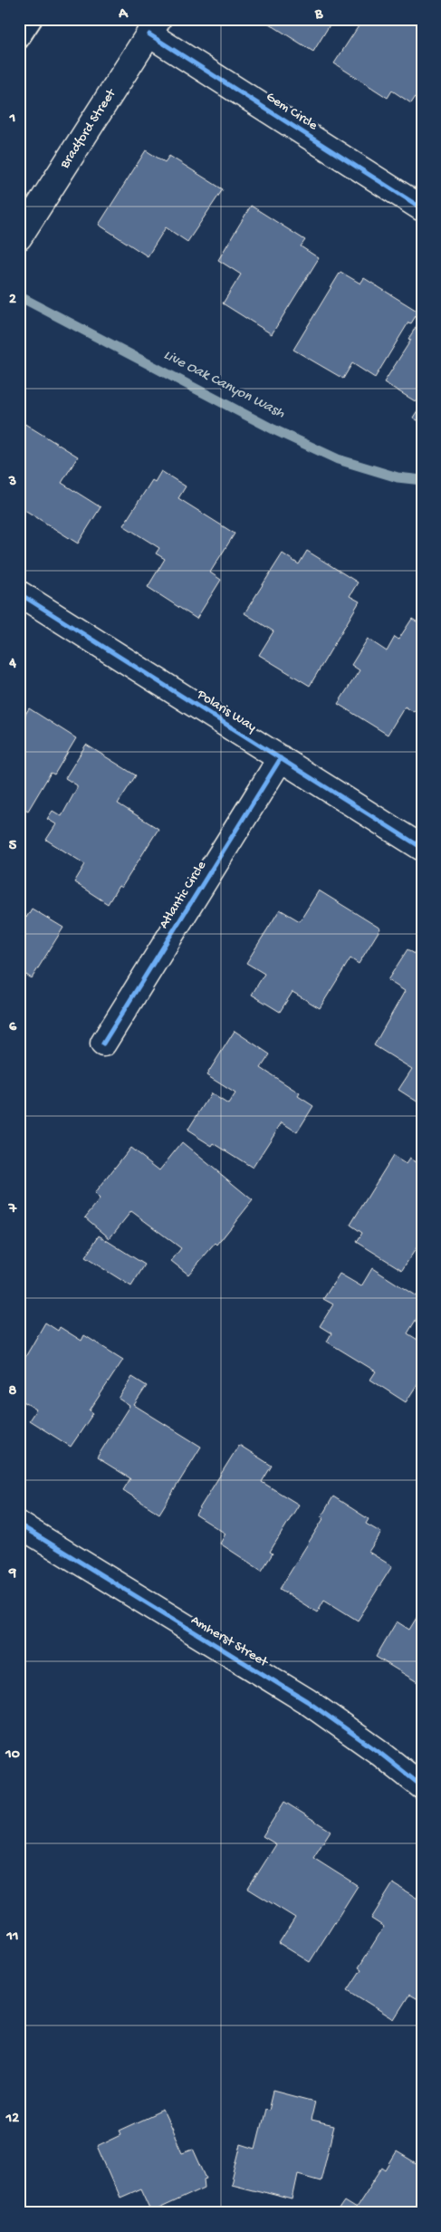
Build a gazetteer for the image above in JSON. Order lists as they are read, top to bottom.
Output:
{
  "streets": {
    "street": [
      "Gem Circle",
      "Bradford Street",
      "Polaris Way",
      "Atlantic Circle",
      "Amherst Street"
    ]
  },
  "crossings": [
    ["Gem Circle", "Bradford Street"],
    ["Polaris Way", "Atlantic Circle"]
  ],
  "water": ["Live Oak Canyon Wash"],
  "grid": {
    "columns": ["A", "B"],
    "rows": [
      "1",
      "2",
      "3",
      "4",
      "5",
      "6",
      "7",
      "8",
      "9",
      "10",
      "11",
      "12"
    ]
  }
}
